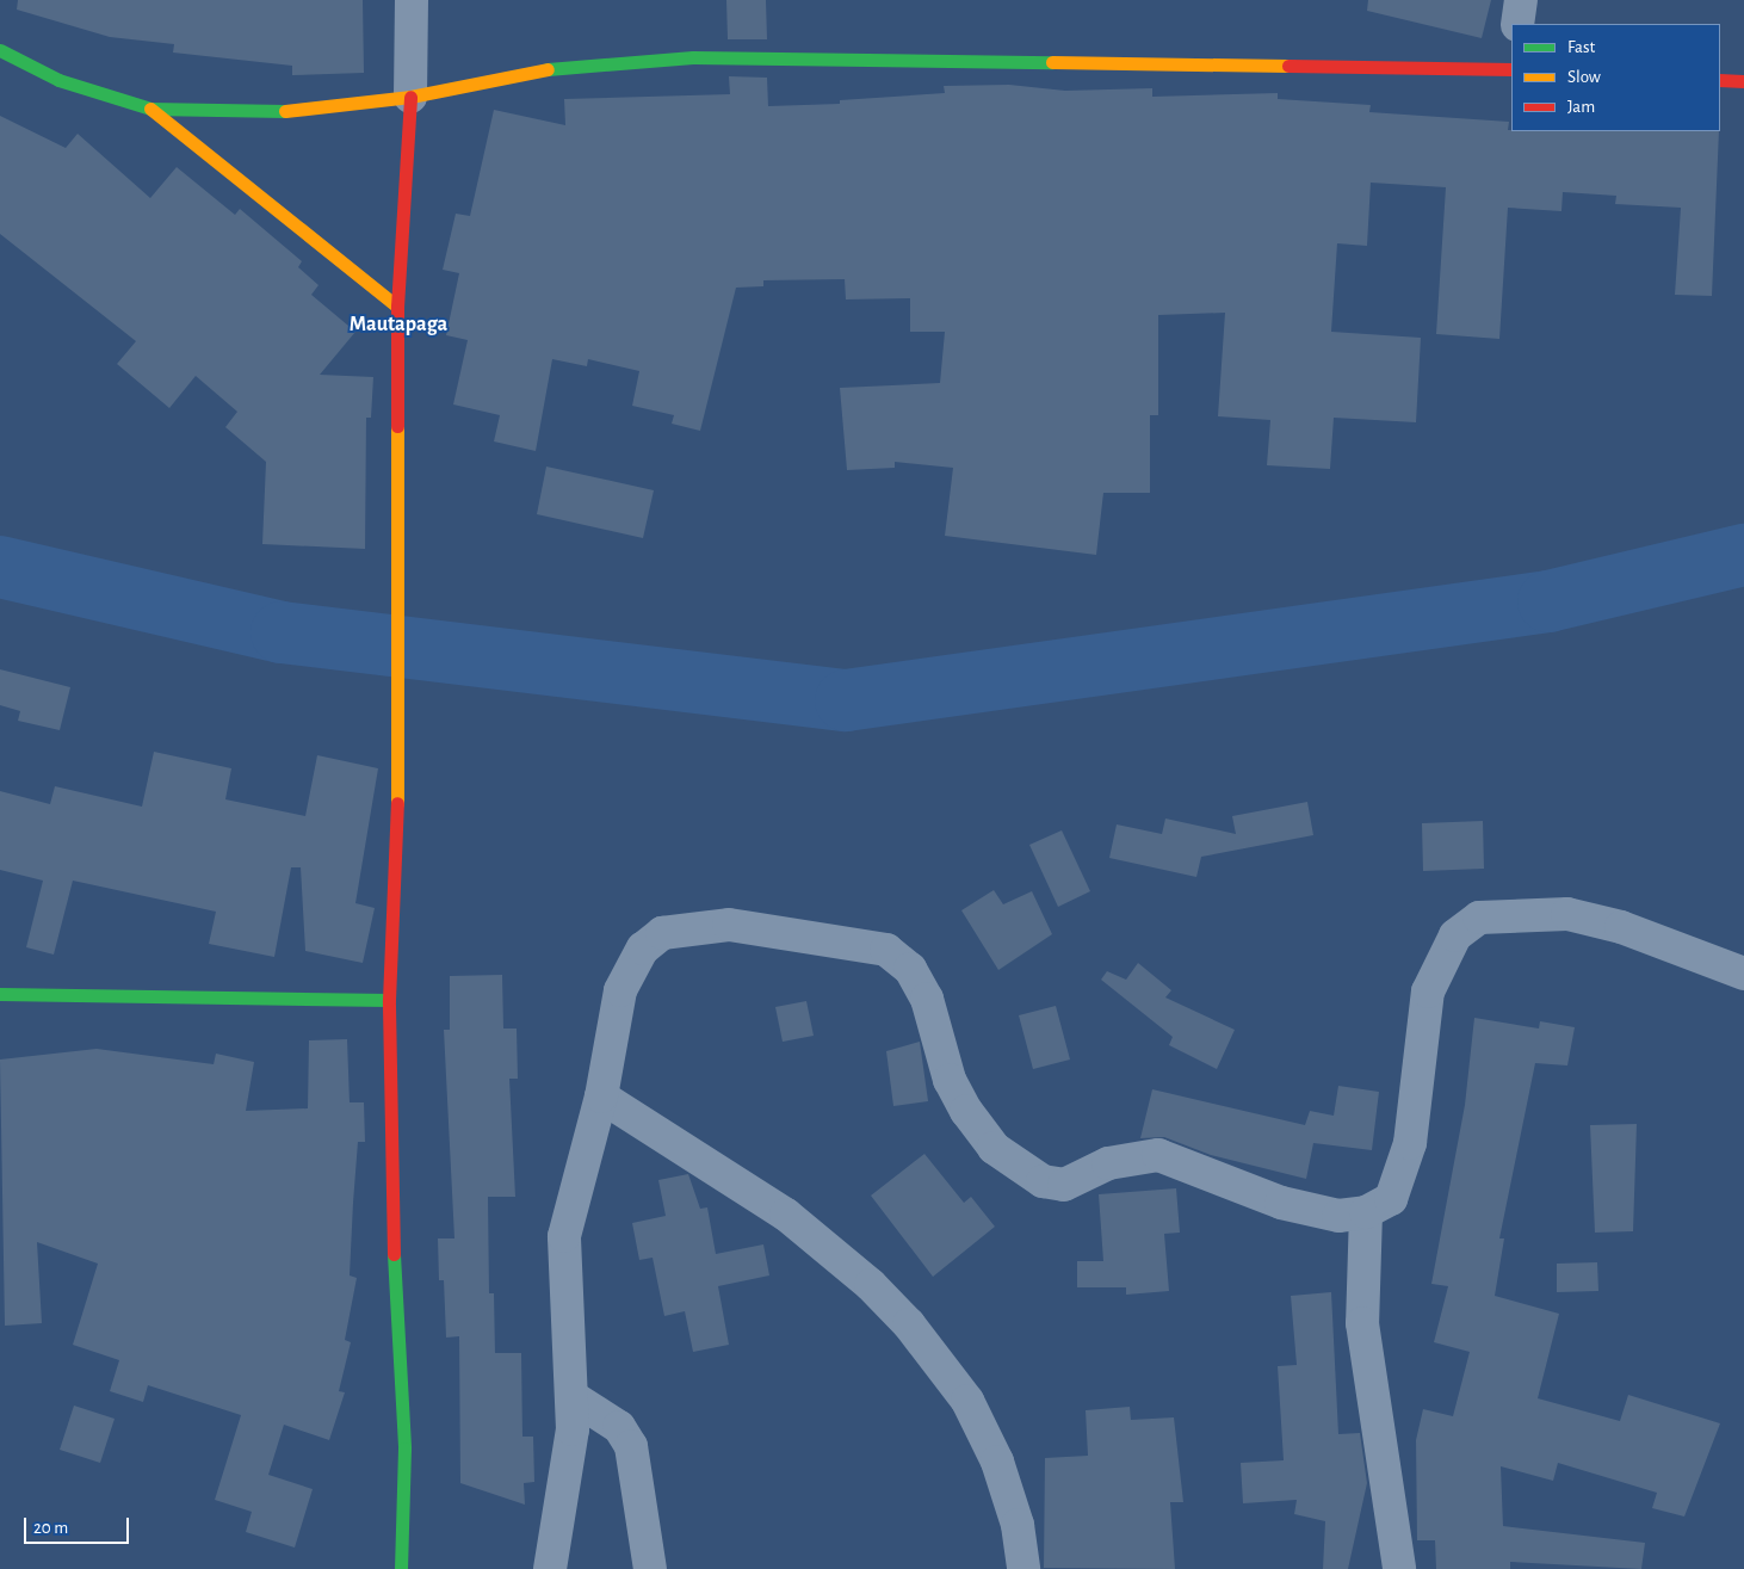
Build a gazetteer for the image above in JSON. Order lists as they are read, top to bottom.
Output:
{
  "districts": ["Mautapaga"],
  "legend": ["Fast", "Slow", "Jam"],
  "scale_bar": "20 m"
}
